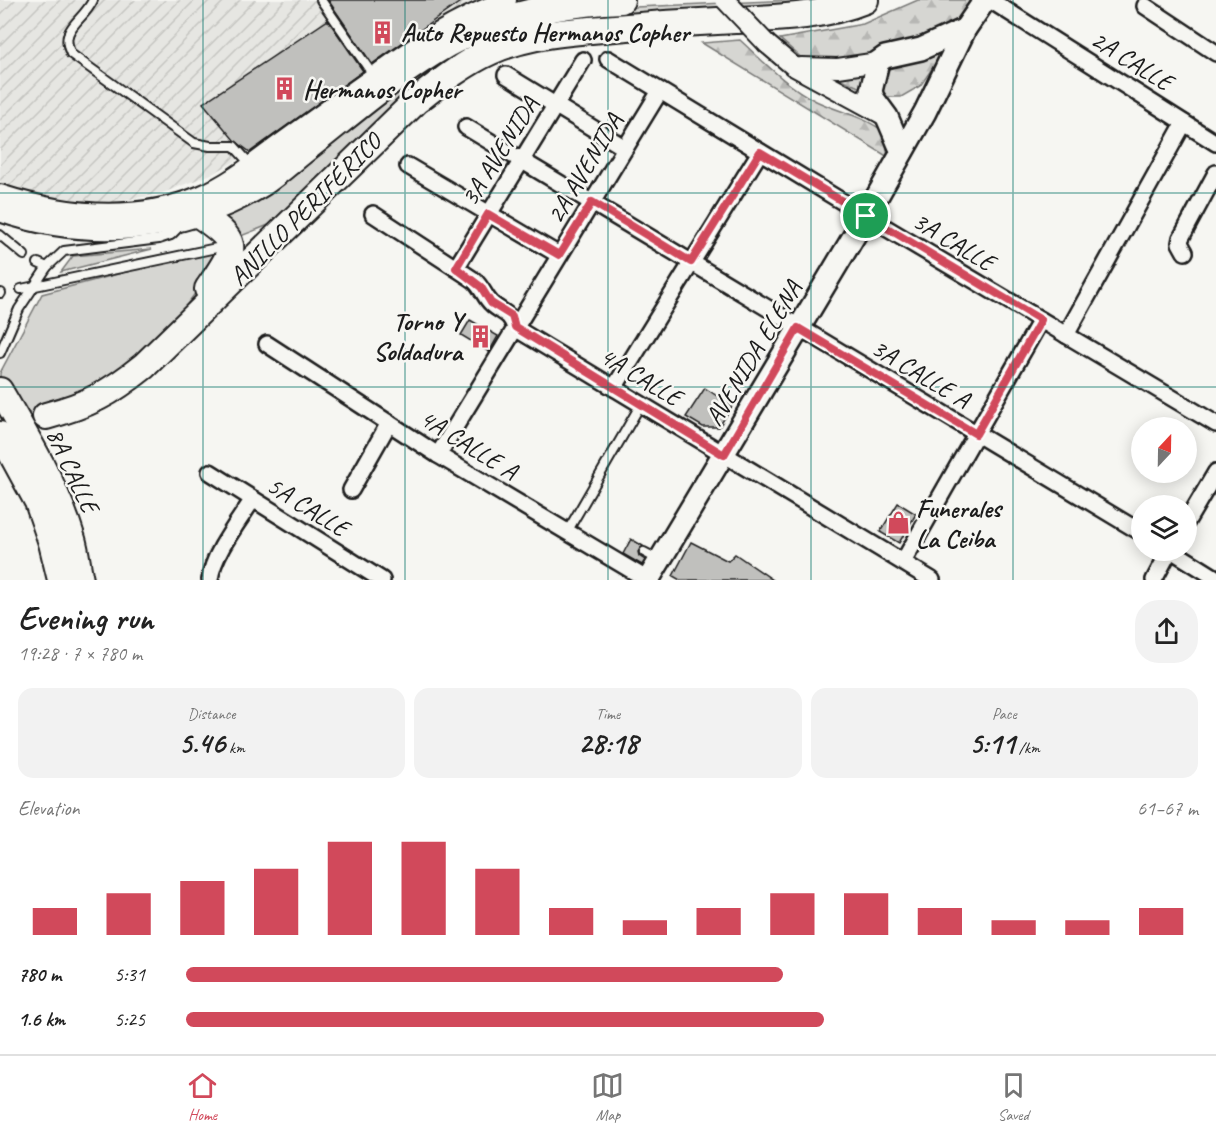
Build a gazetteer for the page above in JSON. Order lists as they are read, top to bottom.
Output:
{
  "streets": {
    "highway": ["ANILLO PERIFÉRICO"],
    "main road": ["AVENIDA ELENA", "8A CALLE"],
    "street": [
      "2A CALLE",
      "3A AVENIDA",
      "2A AVENIDA",
      "3A CALLE",
      "3A CALLE A",
      "4A CALLE",
      "4A CALLE A",
      "5A CALLE"
    ]
  },
  "crossings": [
    ["3A AVENIDA", "3A CALLE A"],
    ["3A AVENIDA", "4A CALLE"],
    ["2A AVENIDA", "3A CALLE"],
    ["2A AVENIDA", "3A CALLE A"],
    ["2A AVENIDA", "4A CALLE"],
    ["2A AVENIDA", "4A CALLE A"],
    ["3A CALLE", "AVENIDA ELENA"],
    ["AVENIDA ELENA", "3A CALLE A"],
    ["AVENIDA ELENA", "4A CALLE"],
    ["AVENIDA ELENA", "4A CALLE A"]
  ],
  "places": {
    "building": ["Auto Repuesto Hermanos Copher", "Hermanos Copher", "Torno Y Soldadura"],
    "shop": ["Funerales La Ceiba"]
  },
  "north": "top",
  "page": {
    "heading": ["Evening run", "19:28 · 7 × 780 m"],
    "stats": [
      ["Distance", "5.46 km"],
      ["Time", "28:18"],
      ["Pace", "5:11 /km"]
    ],
    "chart": ["Elevation", "61–67 m"],
    "list": [
      {
        "name": "780 m",
        "note": "5:31"
      },
      {
        "name": "1.6 km",
        "note": "5:25"
      }
    ],
    "tabs": ["Home", "Map", "Saved"]
  }
}
